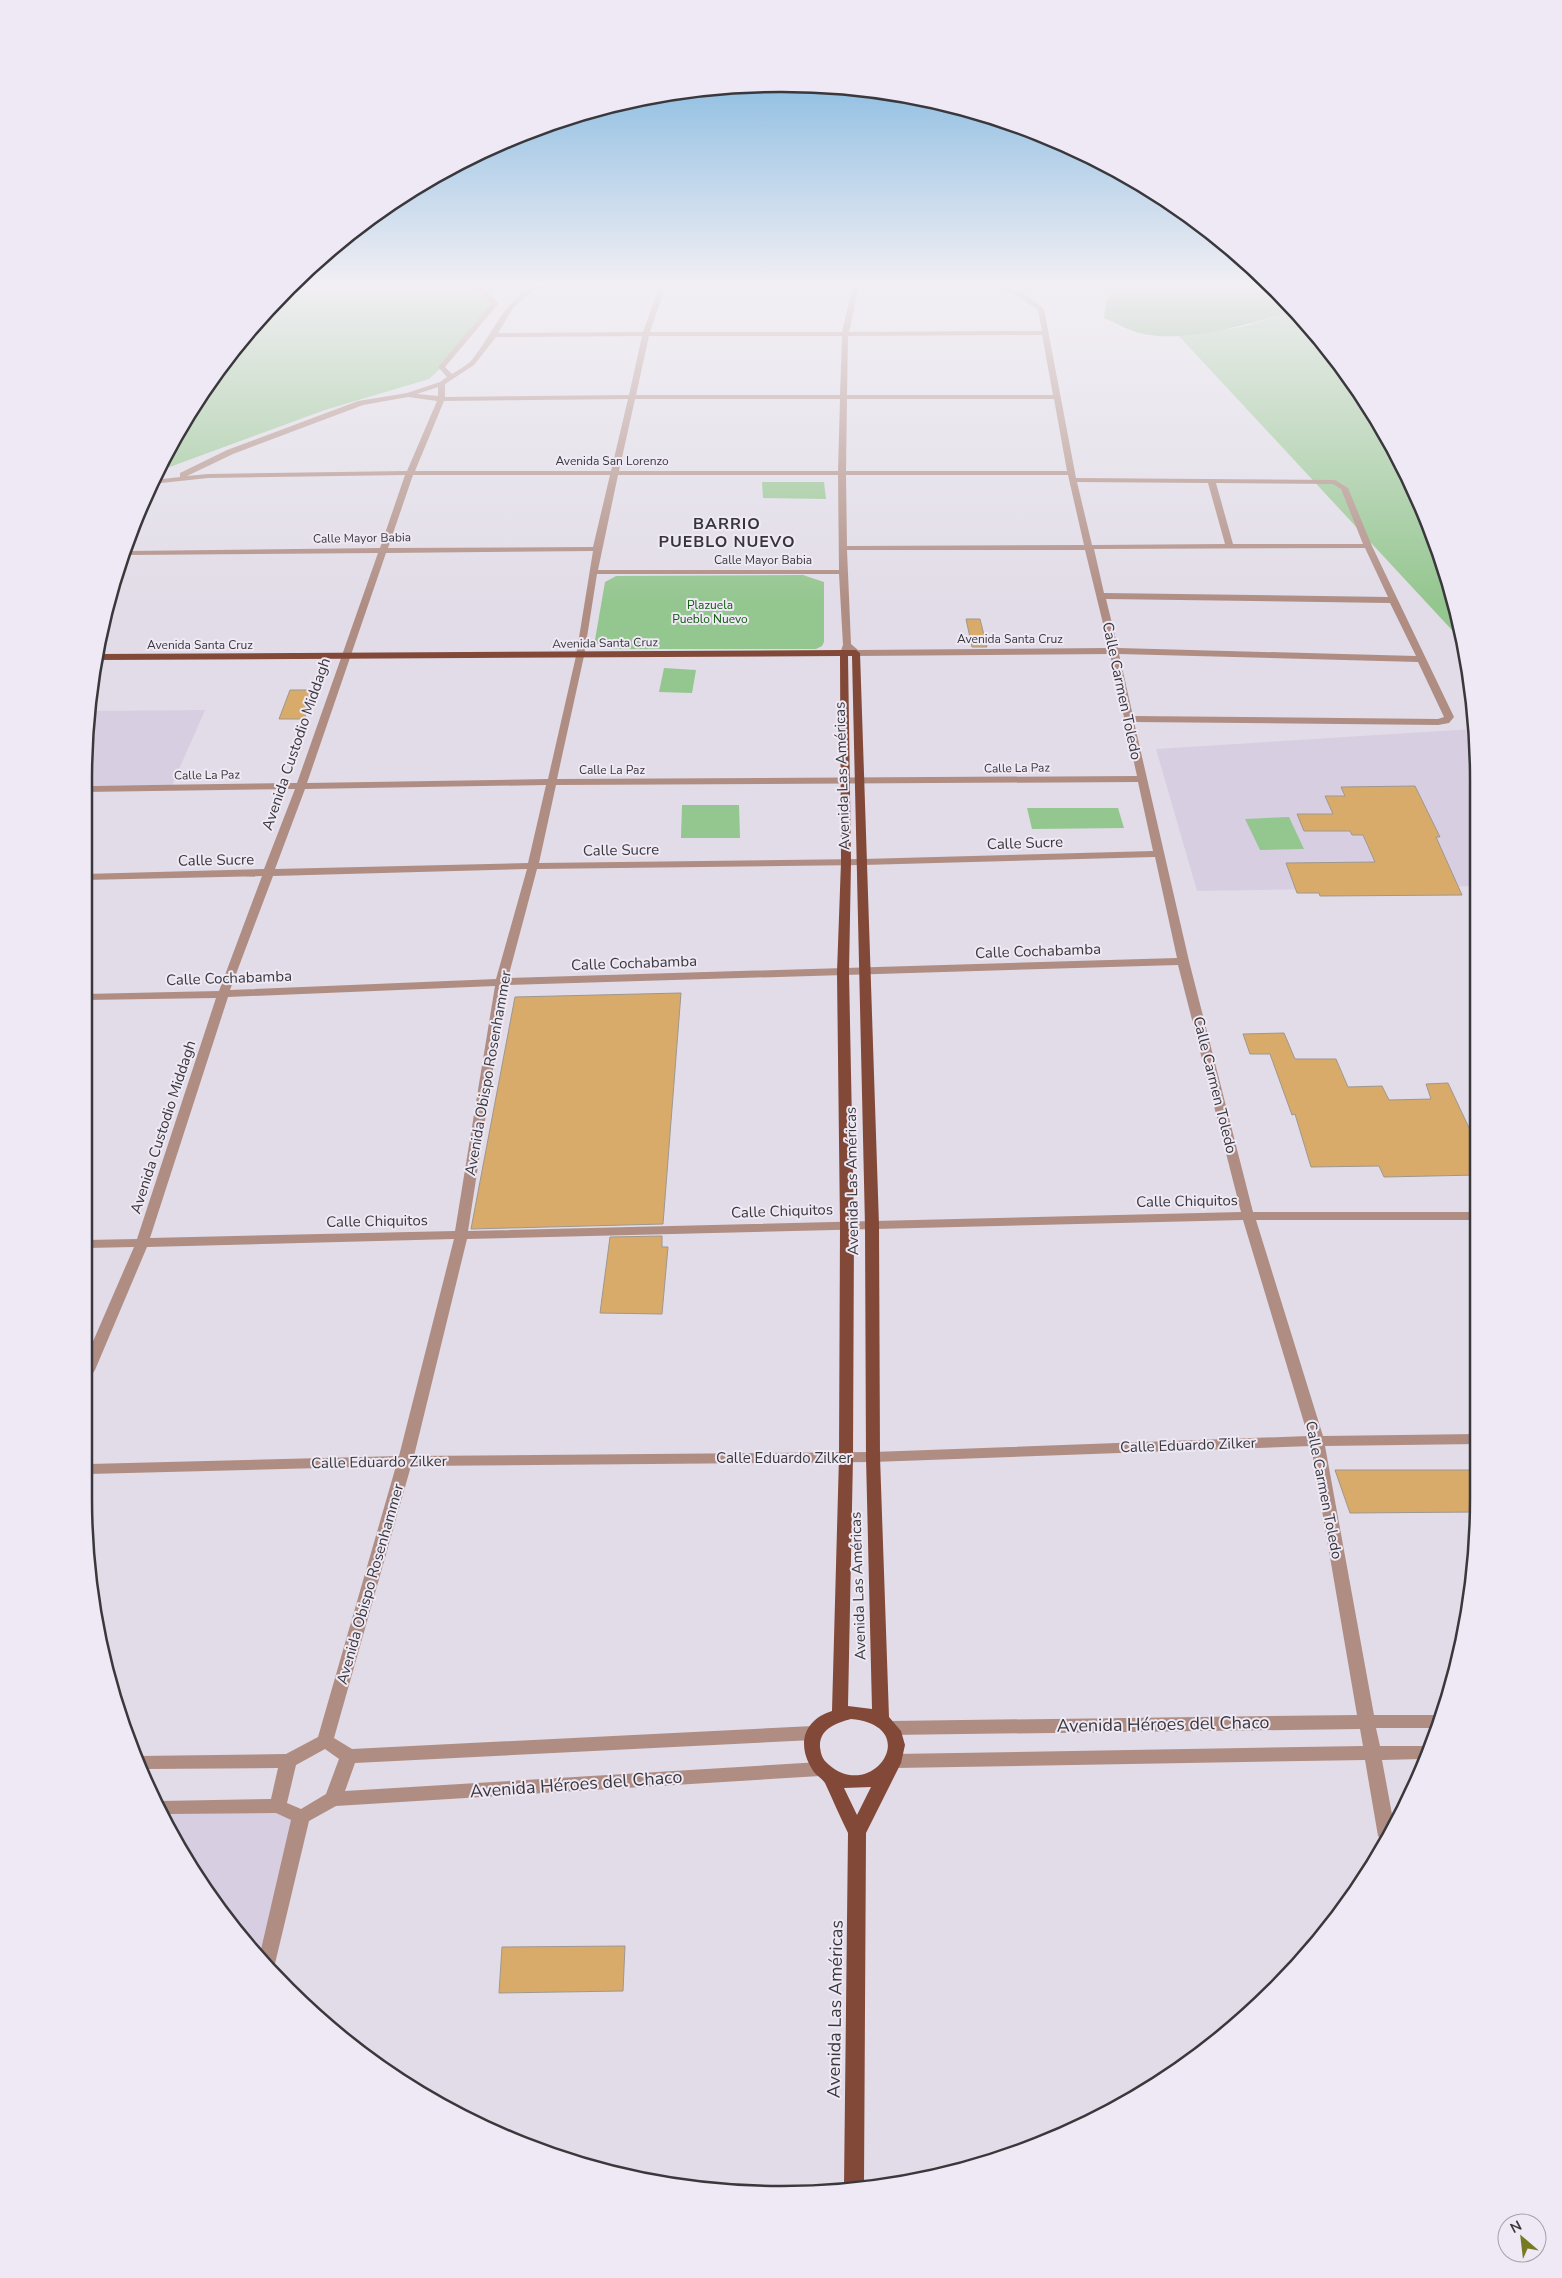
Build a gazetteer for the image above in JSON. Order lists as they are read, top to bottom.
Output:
{
  "streets": {
    "main road": ["Avenida Santa Cruz", "Avenida Las Américas"],
    "street": [
      "Avenida San Lorenzo",
      "Calle Mayor Babia",
      "Calle Carmen Toledo",
      "Avenida Custodio Middagh",
      "Calle La Paz",
      "Calle Sucre",
      "Calle Cochabamba",
      "Avenida Obispo Rosenhammer",
      "Calle Chiquitos",
      "Calle Eduardo Zilker",
      "Avenida Héroes del Chaco"
    ]
  },
  "crossings": [
    ["Avenida San Lorenzo", "Avenida Santa Cruz"],
    ["Avenida San Lorenzo", "Calle Carmen Toledo"],
    ["Avenida San Lorenzo", "Avenida Custodio Middagh"],
    ["Avenida San Lorenzo", "Avenida Las Américas"],
    ["Avenida San Lorenzo", "Avenida Obispo Rosenhammer"],
    ["Calle Mayor Babia", "Avenida Custodio Middagh"],
    ["Calle Mayor Babia", "Avenida Las Américas"],
    ["Calle Mayor Babia", "Avenida Obispo Rosenhammer"],
    ["Avenida Santa Cruz", "Calle Carmen Toledo"],
    ["Avenida Santa Cruz", "Avenida Custodio Middagh"],
    ["Avenida Santa Cruz", "Avenida Las Américas"],
    ["Avenida Santa Cruz", "Avenida Obispo Rosenhammer"],
    ["Calle Carmen Toledo", "Calle La Paz"],
    ["Calle Carmen Toledo", "Calle Sucre"],
    ["Calle Carmen Toledo", "Calle Cochabamba"],
    ["Calle Carmen Toledo", "Calle Chiquitos"],
    ["Calle Carmen Toledo", "Calle Eduardo Zilker"],
    ["Calle Carmen Toledo", "Avenida Héroes del Chaco"],
    ["Avenida Custodio Middagh", "Calle La Paz"],
    ["Avenida Custodio Middagh", "Calle Sucre"],
    ["Avenida Custodio Middagh", "Calle Cochabamba"],
    ["Avenida Custodio Middagh", "Calle Chiquitos"],
    ["Calle La Paz", "Avenida Las Américas"],
    ["Calle La Paz", "Avenida Obispo Rosenhammer"],
    ["Avenida Las Américas", "Calle Sucre"],
    ["Avenida Las Américas", "Calle Cochabamba"],
    ["Avenida Las Américas", "Calle Chiquitos"],
    ["Avenida Las Américas", "Calle Eduardo Zilker"],
    ["Avenida Las Américas", "Avenida Héroes del Chaco"],
    ["Calle Sucre", "Avenida Obispo Rosenhammer"],
    ["Calle Cochabamba", "Avenida Obispo Rosenhammer"],
    ["Avenida Obispo Rosenhammer", "Calle Chiquitos"],
    ["Avenida Obispo Rosenhammer", "Calle Eduardo Zilker"]
  ],
  "districts": ["BARRIO PUEBLO NUEVO"],
  "parks": ["Plazuela Pueblo Nuevo"],
  "north": "top left"
}
